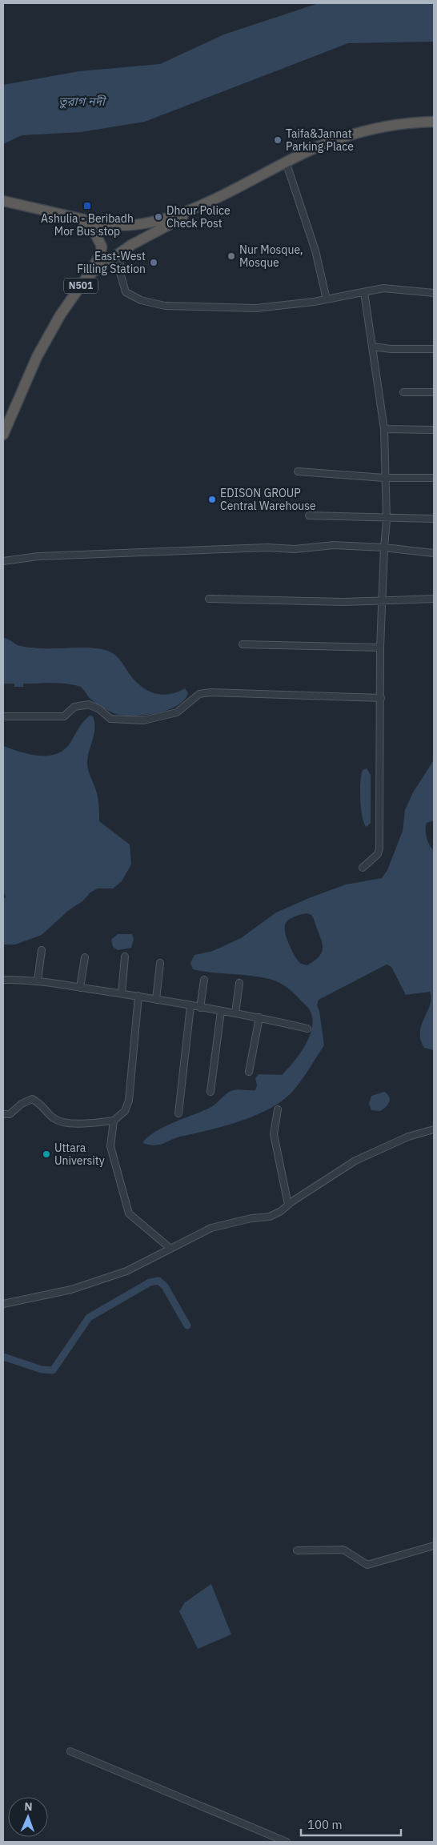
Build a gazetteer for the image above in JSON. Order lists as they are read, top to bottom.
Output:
{
  "streets": {
    "highway": ["N501"]
  },
  "water": ["তুরাগ নদী"],
  "places": {
    "other": [
      "Taifa&Jannat Parking Place",
      "Dhour Police Check Post",
      "Nur Mosque, Mosque",
      "East-West Filling Station",
      "EDISON GROUP Central Warehouse",
      "Uttara University"
    ],
    "transit": ["Ashulia - Beribadh Mor Bus stop"]
  },
  "scale_bar": "100 m",
  "north": "top"
}
